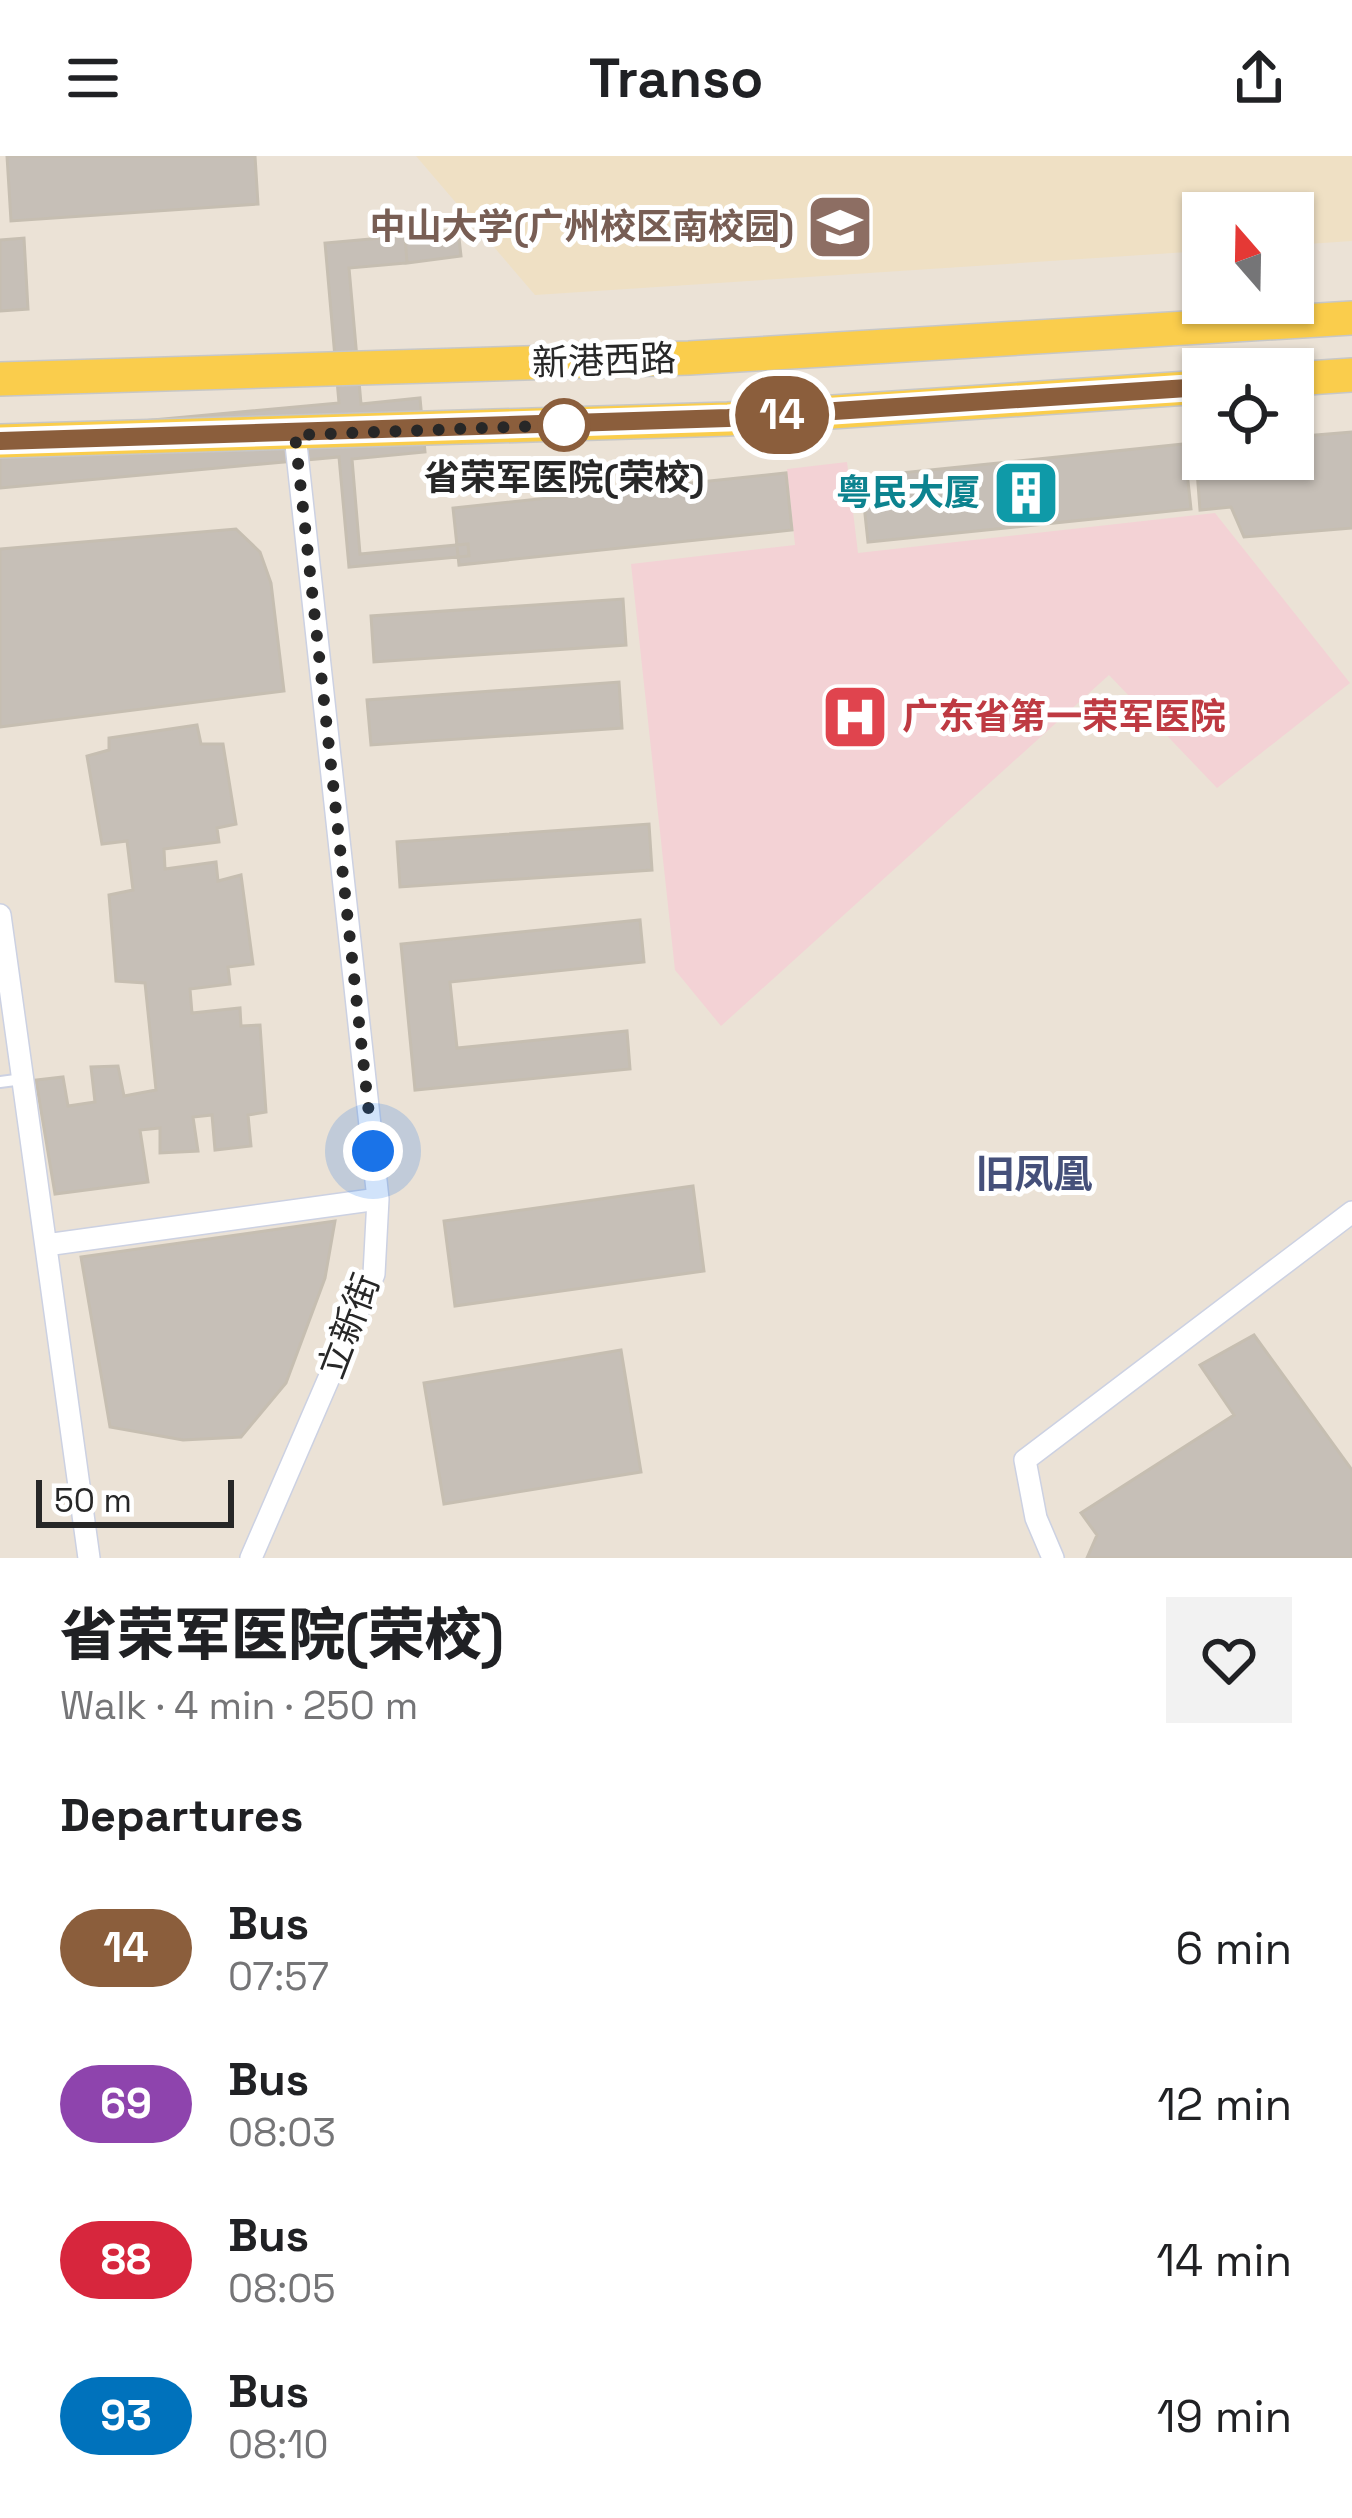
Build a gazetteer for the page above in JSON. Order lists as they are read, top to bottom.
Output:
{
  "streets": {
    "main road": ["新港西路"],
    "street": ["立新街"]
  },
  "crossings": [
    ["新港西路", "立新街"]
  ],
  "districts": ["旧凤凰"],
  "places": {
    "school or university": ["中山大学(广州校区南校园)"],
    "other": ["省荣军医院(荣校)"],
    "building": ["粤民大厦"],
    "hospital": ["广东省第一荣军医院"]
  },
  "lines": ["bus line 14"],
  "scale_bar": "50 m",
  "north": "top",
  "page": {
    "header": "Transo",
    "on_map": "14",
    "scale": "50 m",
    "heading": [
      ["省荣军医院(荣校)", "Walk · 4 min · 250 m"],
      "Departures"
    ],
    "list": [
      {
        "mark": "14",
        "name": "Bus",
        "note": "07:57",
        "value": "6 min"
      },
      {
        "mark": "69",
        "name": "Bus",
        "note": "08:03",
        "value": "12 min"
      },
      {
        "mark": "88",
        "name": "Bus",
        "note": "08:05",
        "value": "14 min"
      },
      {
        "mark": "93",
        "name": "Bus",
        "note": "08:10",
        "value": "19 min"
      }
    ]
  }
}
